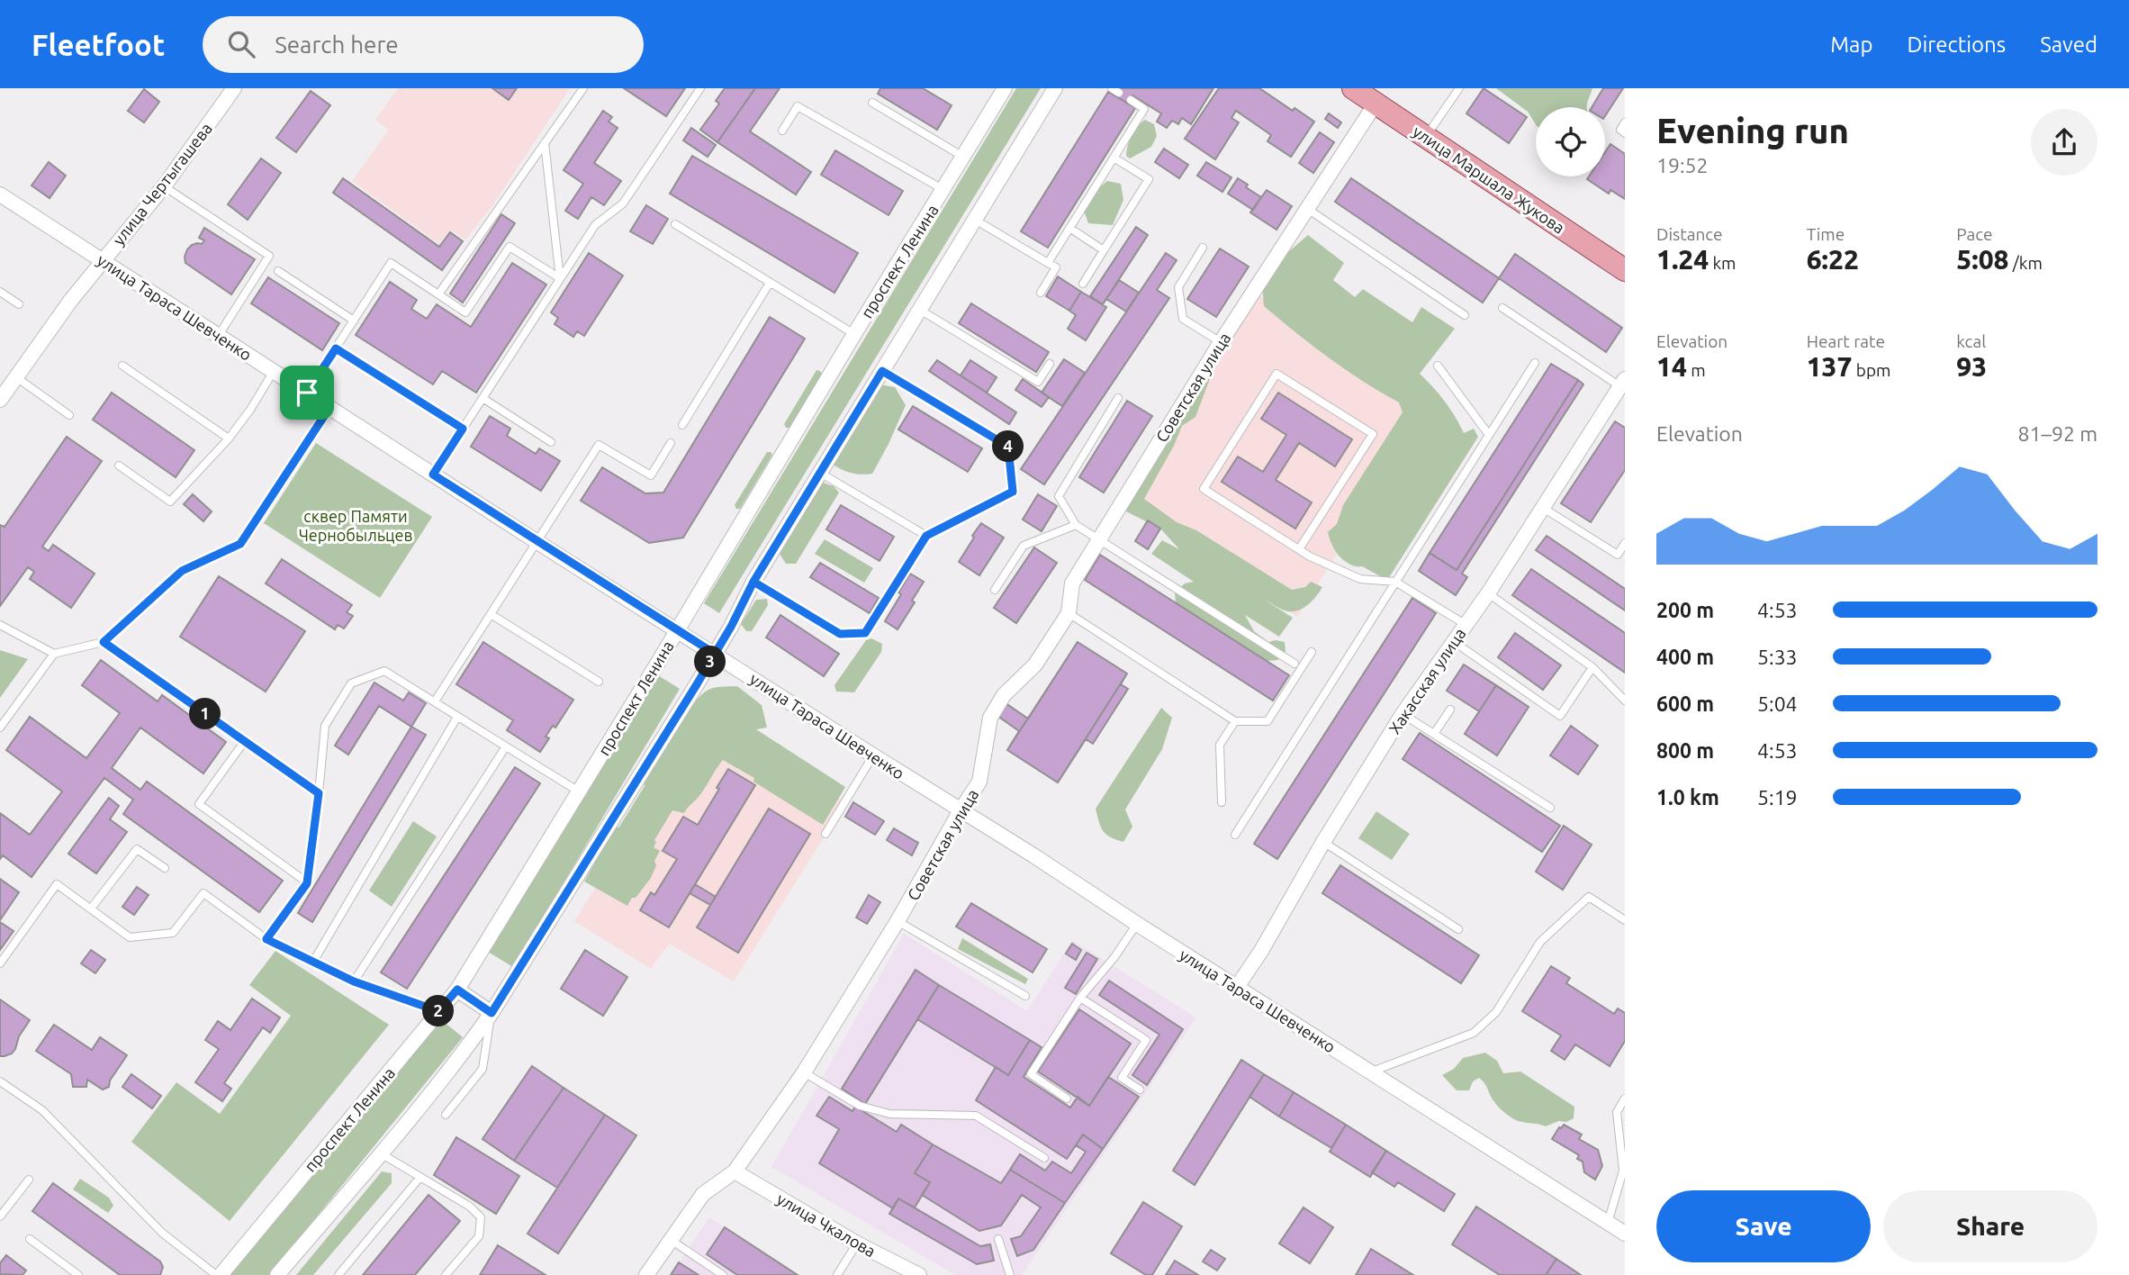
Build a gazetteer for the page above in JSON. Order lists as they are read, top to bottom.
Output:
{
  "streets": {
    "main road": ["улица Маршала Жукова"],
    "street": [
      "улица Чертыгашева",
      "проспект Ленина",
      "улица Тараса Шевченко",
      "Советская улица",
      "Хакасская улица",
      "улица Чкалова"
    ]
  },
  "crossings": [
    ["улица Маршала Жукова", "Советская улица"],
    ["улица Чертыгашева", "улица Тараса Шевченко"],
    ["проспект Ленина", "улица Тараса Шевченко"],
    ["улица Тараса Шевченко", "Советская улица"],
    ["улица Тараса Шевченко", "Хакасская улица"],
    ["Советская улица", "улица Чкалова"]
  ],
  "parks": ["сквер Памяти Чернобыльцев"],
  "page": {
    "header": "Fleetfoot",
    "search": "Search here",
    "nav": ["Map", "Directions", "Saved"],
    "heading": ["Evening run", "19:52"],
    "stats": [
      ["Distance", "1.24 km"],
      ["Time", "6:22"],
      ["Pace", "5:08 /km"],
      ["Elevation", "14 m"],
      ["Heart rate", "137 bpm"],
      ["kcal", "93"]
    ],
    "chart": ["Elevation", "81–92 m"],
    "pins": [
      "4",
      "3",
      "1",
      "2"
    ],
    "list": [
      {
        "name": "200 m",
        "note": "4:53"
      },
      {
        "name": "400 m",
        "note": "5:33"
      },
      {
        "name": "600 m",
        "note": "5:04"
      },
      {
        "name": "800 m",
        "note": "4:53"
      },
      {
        "name": "1.0 km",
        "note": "5:19"
      }
    ],
    "buttons": ["Save", "Share"]
  }
}
